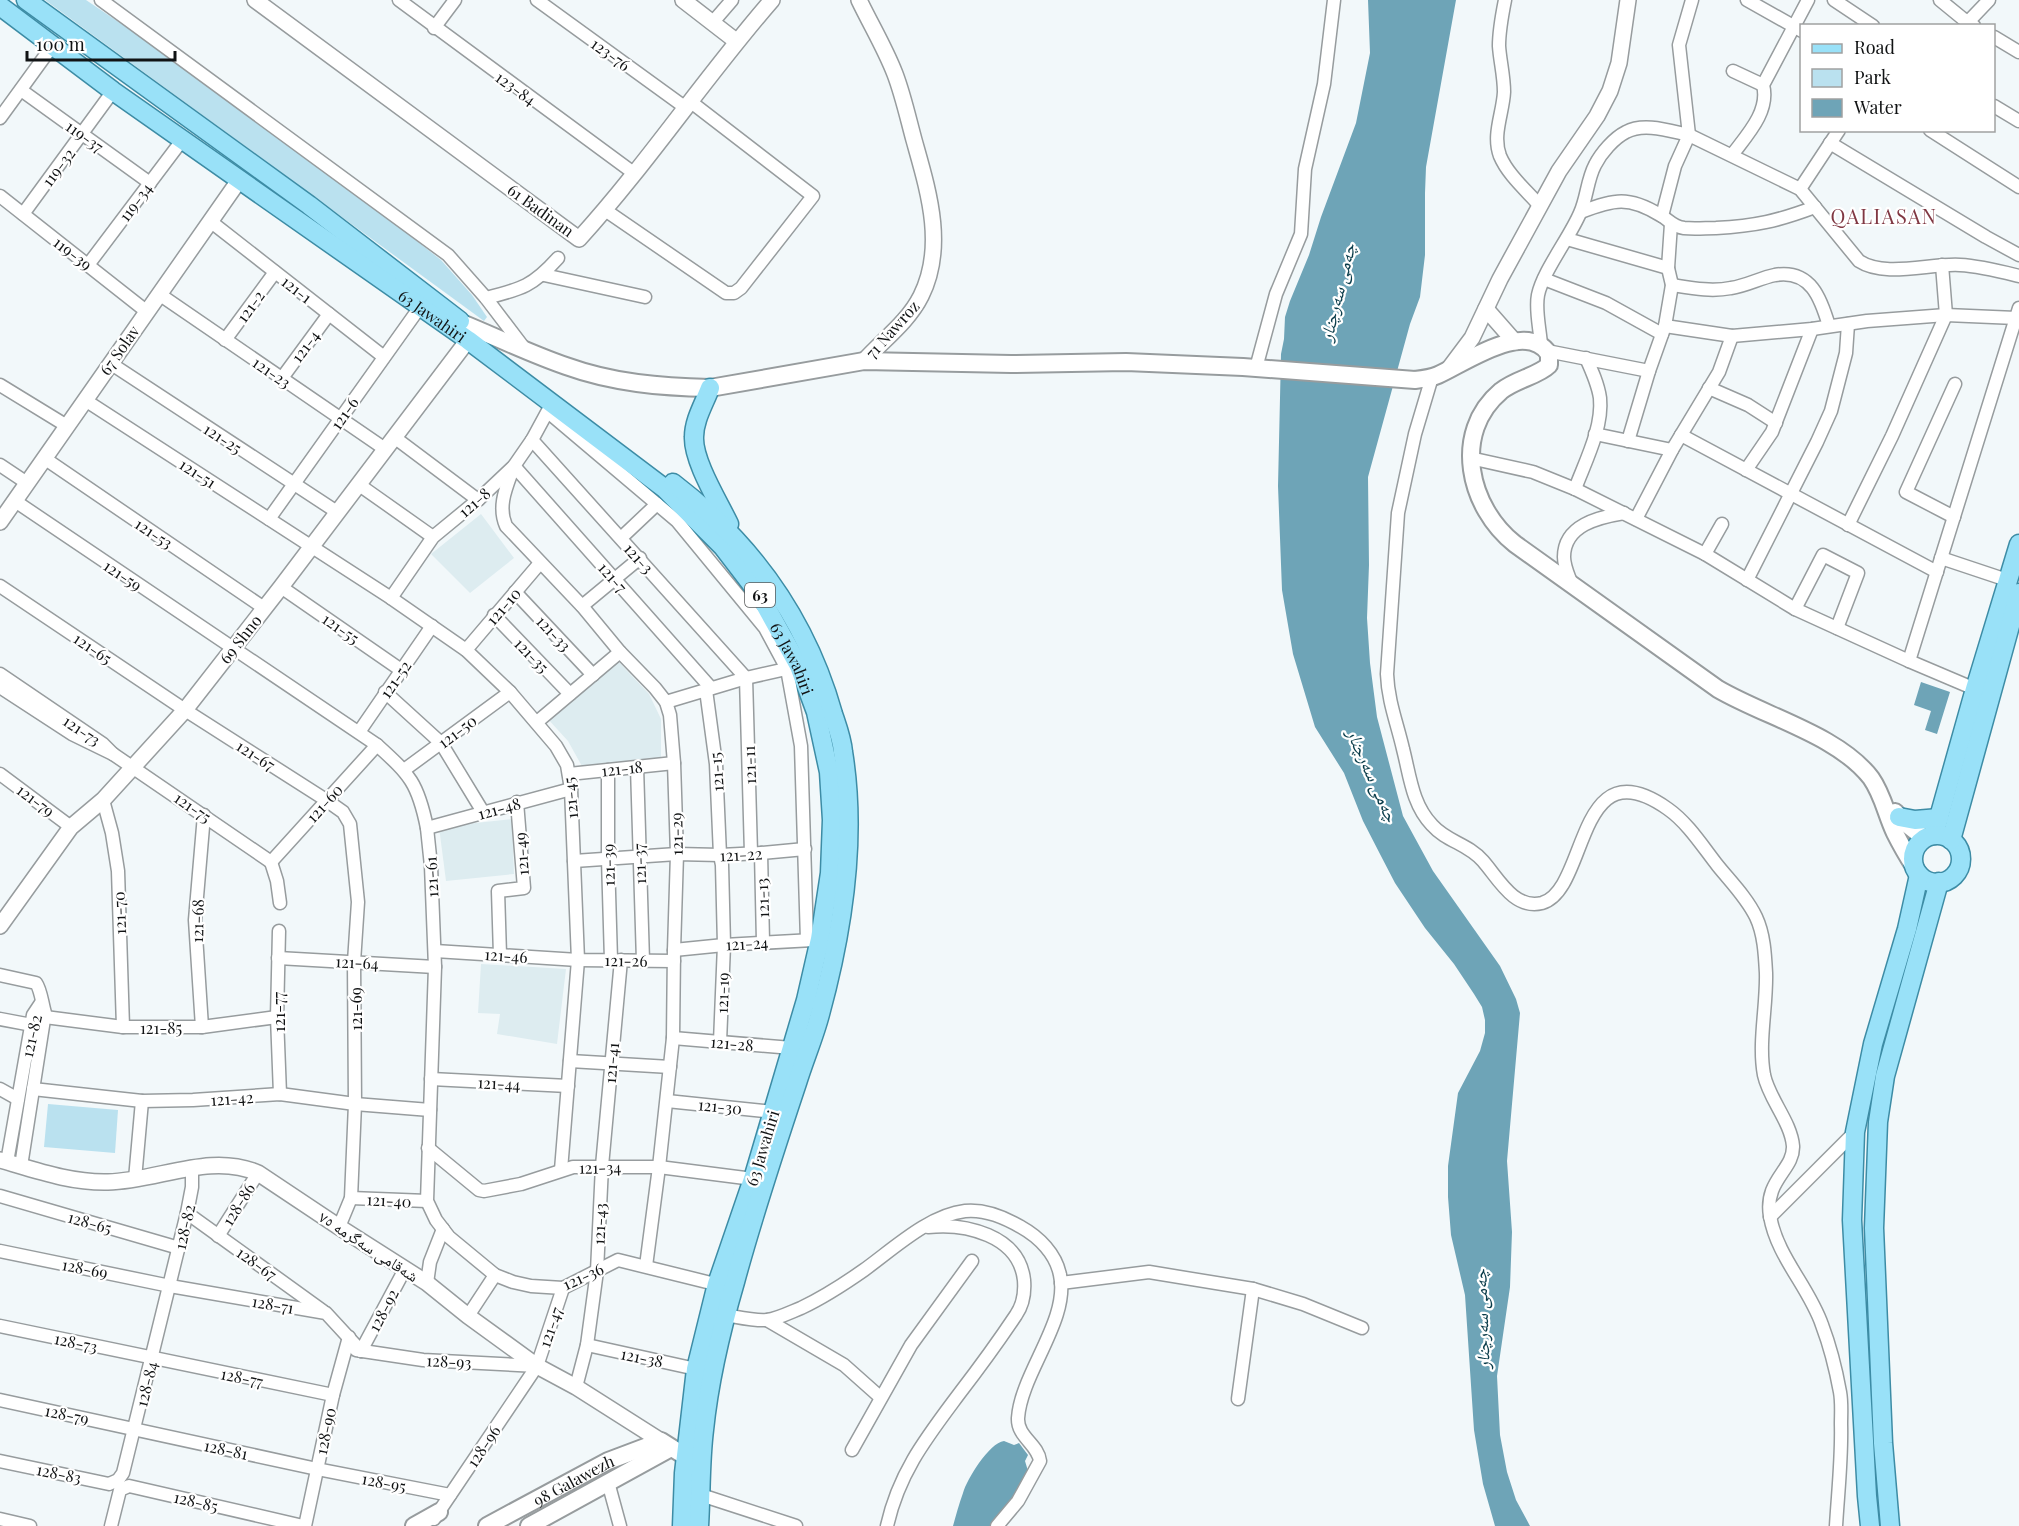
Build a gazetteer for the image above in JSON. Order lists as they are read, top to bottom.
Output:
{
  "streets": {
    "main road": [
      "63 Jawahiri",
      "71 Nawroz",
      "63",
      "98 Galawezh"
    ],
    "street": [
      "123-76",
      "123-84",
      "119-37",
      "119-32",
      "119-34",
      "61 Badinan",
      "119-39",
      "121-1",
      "121-2",
      "121-4",
      "67 Solav",
      "121-23",
      "121-6",
      "121-25",
      "121-51",
      "121-8",
      "121-53",
      "121-3",
      "121-59",
      "121-7",
      "121-10",
      "121-55",
      "121-33",
      "69 Shno",
      "121-65",
      "121-35",
      "121-52",
      "121-73",
      "121-50",
      "121-67",
      "121-11",
      "121-18",
      "121-15",
      "121-45",
      "121-79",
      "121-60",
      "121-75",
      "121-48",
      "121-29",
      "121-49",
      "121-22",
      "121-37",
      "121-39",
      "121-61",
      "121-13",
      "121-70",
      "121-68",
      "121-24",
      "121-46",
      "121-26",
      "121-64",
      "121-19",
      "121-69",
      "121-77",
      "121-85",
      "121-82",
      "121-28",
      "121-41",
      "121-44",
      "121-42",
      "121-30",
      "121-34",
      "121-40",
      "128-86",
      "128-65",
      "121-43",
      "128-82",
      "شەقامی سەگرمە ٧٥",
      "128-67",
      "128-69",
      "121-36",
      "128-71",
      "128-92",
      "121-47",
      "128-73",
      "121-38",
      "128-93",
      "128-77",
      "128-84",
      "128-79",
      "128-90",
      "128-96",
      "128-81",
      "128-83",
      "128-95",
      "128-85"
    ]
  },
  "crossings": [
    ["123-76", "61 Badinan"],
    ["123-84", "61 Badinan"],
    ["119-37", "119-32"],
    ["119-37", "119-34"],
    ["119-32", "119-39"],
    ["119-32", "63 Jawahiri"],
    ["119-34", "119-39"],
    ["119-34", "63 Jawahiri"],
    ["119-39", "67 Solav"],
    ["121-1", "121-2"],
    ["121-1", "121-4"],
    ["121-1", "67 Solav"],
    ["121-1", "121-6"],
    ["121-2", "121-23"],
    ["63 Jawahiri", "71 Nawroz"],
    ["63 Jawahiri", "67 Solav"],
    ["63 Jawahiri", "121-6"],
    ["63 Jawahiri", "121-8"],
    ["63 Jawahiri", "69 Shno"],
    ["63 Jawahiri", "121-24"],
    ["63 Jawahiri", "121-28"],
    ["63 Jawahiri", "121-30"],
    ["63 Jawahiri", "121-34"],
    ["63 Jawahiri", "شەقامی سەگرمە ٧٥"],
    ["63 Jawahiri", "121-36"],
    ["63 Jawahiri", "121-38"],
    ["63 Jawahiri", "98 Galawezh"],
    ["121-4", "121-23"],
    ["67 Solav", "121-23"],
    ["67 Solav", "121-25"],
    ["67 Solav", "121-51"],
    ["67 Solav", "121-53"],
    ["67 Solav", "121-59"],
    ["121-23", "121-6"],
    ["121-23", "69 Shno"],
    ["121-6", "121-25"],
    ["121-6", "121-51"],
    ["121-25", "69 Shno"],
    ["121-51", "69 Shno"],
    ["121-51", "121-45"],
    ["121-8", "121-3"],
    ["121-8", "121-7"],
    ["121-8", "121-45"],
    ["121-53", "69 Shno"],
    ["121-3", "121-11"],
    ["121-59", "69 Shno"],
    ["121-59", "121-61"],
    ["121-7", "121-15"],
    ["121-10", "121-33"],
    ["121-10", "121-35"],
    ["121-10", "121-45"],
    ["121-55", "69 Shno"],
    ["121-55", "121-52"],
    ["69 Shno", "121-65"],
    ["69 Shno", "121-67"],
    ["69 Shno", "121-45"],
    ["69 Shno", "121-79"],
    ["69 Shno", "121-75"],
    ["69 Shno", "121-61"],
    ["69 Shno", "121-70"],
    ["121-65", "121-67"],
    ["121-52", "121-45"],
    ["121-52", "121-61"],
    ["121-73", "121-75"],
    ["121-50", "121-45"],
    ["121-50", "121-61"],
    ["121-67", "121-60"],
    ["121-67", "121-69"],
    ["121-11", "121-22"],
    ["121-11", "121-13"],
    ["121-18", "121-45"],
    ["121-18", "121-29"],
    ["121-18", "121-37"],
    ["121-18", "121-39"],
    ["121-15", "121-22"],
    ["121-15", "121-24"],
    ["121-15", "121-19"],
    ["121-45", "121-48"],
    ["121-45", "121-22"],
    ["121-45", "121-46"],
    ["121-45", "121-26"],
    ["121-45", "121-44"],
    ["121-45", "121-34"],
    ["121-60", "121-75"],
    ["121-60", "121-61"],
    ["121-60", "121-69"],
    ["121-75", "121-68"],
    ["121-48", "121-49"],
    ["121-48", "121-61"],
    ["121-29", "121-22"],
    ["121-29", "121-24"],
    ["121-29", "121-26"],
    ["121-29", "121-28"],
    ["121-29", "121-30"],
    ["121-29", "121-34"],
    ["121-29", "121-36"],
    ["121-49", "121-46"],
    ["121-22", "121-37"],
    ["121-22", "121-39"],
    ["121-22", "121-13"],
    ["121-37", "121-26"],
    ["121-39", "121-26"],
    ["121-39", "121-41"],
    ["121-61", "121-46"],
    ["121-61", "121-64"],
    ["121-61", "121-44"],
    ["121-61", "121-42"],
    ["121-61", "121-34"],
    ["121-61", "121-40"],
    ["121-61", "121-36"],
    ["121-13", "121-24"],
    ["121-70", "121-85"],
    ["121-68", "121-85"],
    ["121-24", "121-26"],
    ["121-24", "121-19"],
    ["121-46", "121-26"],
    ["121-26", "121-41"],
    ["121-64", "121-69"],
    ["121-64", "121-77"],
    ["121-19", "121-28"],
    ["121-69", "121-42"],
    ["121-69", "121-40"],
    ["121-69", "شەقامی سەگرمە ٧٥"],
    ["121-77", "121-85"],
    ["121-77", "121-42"],
    ["121-85", "121-82"],
    ["121-82", "121-42"],
    ["121-82", "شەقامی سەگرمە ٧٥"],
    ["121-41", "121-34"],
    ["121-41", "121-43"],
    ["121-34", "121-43"],
    ["121-40", "121-36"],
    ["128-86", "شەقامی سەگرمە ٧٥"],
    ["128-86", "128-67"],
    ["128-65", "128-82"],
    ["121-43", "شەقامی سەگرمە ٧٥"],
    ["121-43", "121-36"],
    ["121-43", "121-38"],
    ["128-82", "شەقامی سەگرمە ٧٥"],
    ["128-82", "128-67"],
    ["128-82", "128-69"],
    ["128-82", "128-71"],
    ["128-82", "128-84"],
    ["شەقامی سەگرمە ٧٥", "128-92"],
    ["شەقامی سەگرمە ٧٥", "121-47"],
    ["شەقامی سەگرمە ٧٥", "128-93"],
    ["شەقامی سەگرمە ٧٥", "128-96"],
    ["شەقامی سەگرمە ٧٥", "98 Galawezh"],
    ["128-67", "128-71"],
    ["128-69", "128-71"],
    ["128-69", "128-84"],
    ["121-36", "121-47"],
    ["128-71", "128-84"],
    ["128-92", "128-93"],
    ["121-47", "128-93"],
    ["121-47", "128-96"],
    ["128-73", "128-77"],
    ["128-73", "128-84"],
    ["128-93", "128-96"],
    ["128-77", "128-84"],
    ["128-77", "128-90"],
    ["128-84", "128-79"],
    ["128-84", "128-81"],
    ["128-84", "128-83"],
    ["128-84", "128-85"],
    ["128-79", "128-81"],
    ["128-90", "128-81"],
    ["128-90", "128-95"],
    ["128-90", "128-85"],
    ["128-96", "128-95"],
    ["128-81", "128-95"],
    ["128-83", "128-85"]
  ],
  "districts": ["QALIASAN"],
  "water": ["چەمی سەرچنار"],
  "legend": ["Road", "Park", "Water"],
  "scale_bar": "100 m"
}
